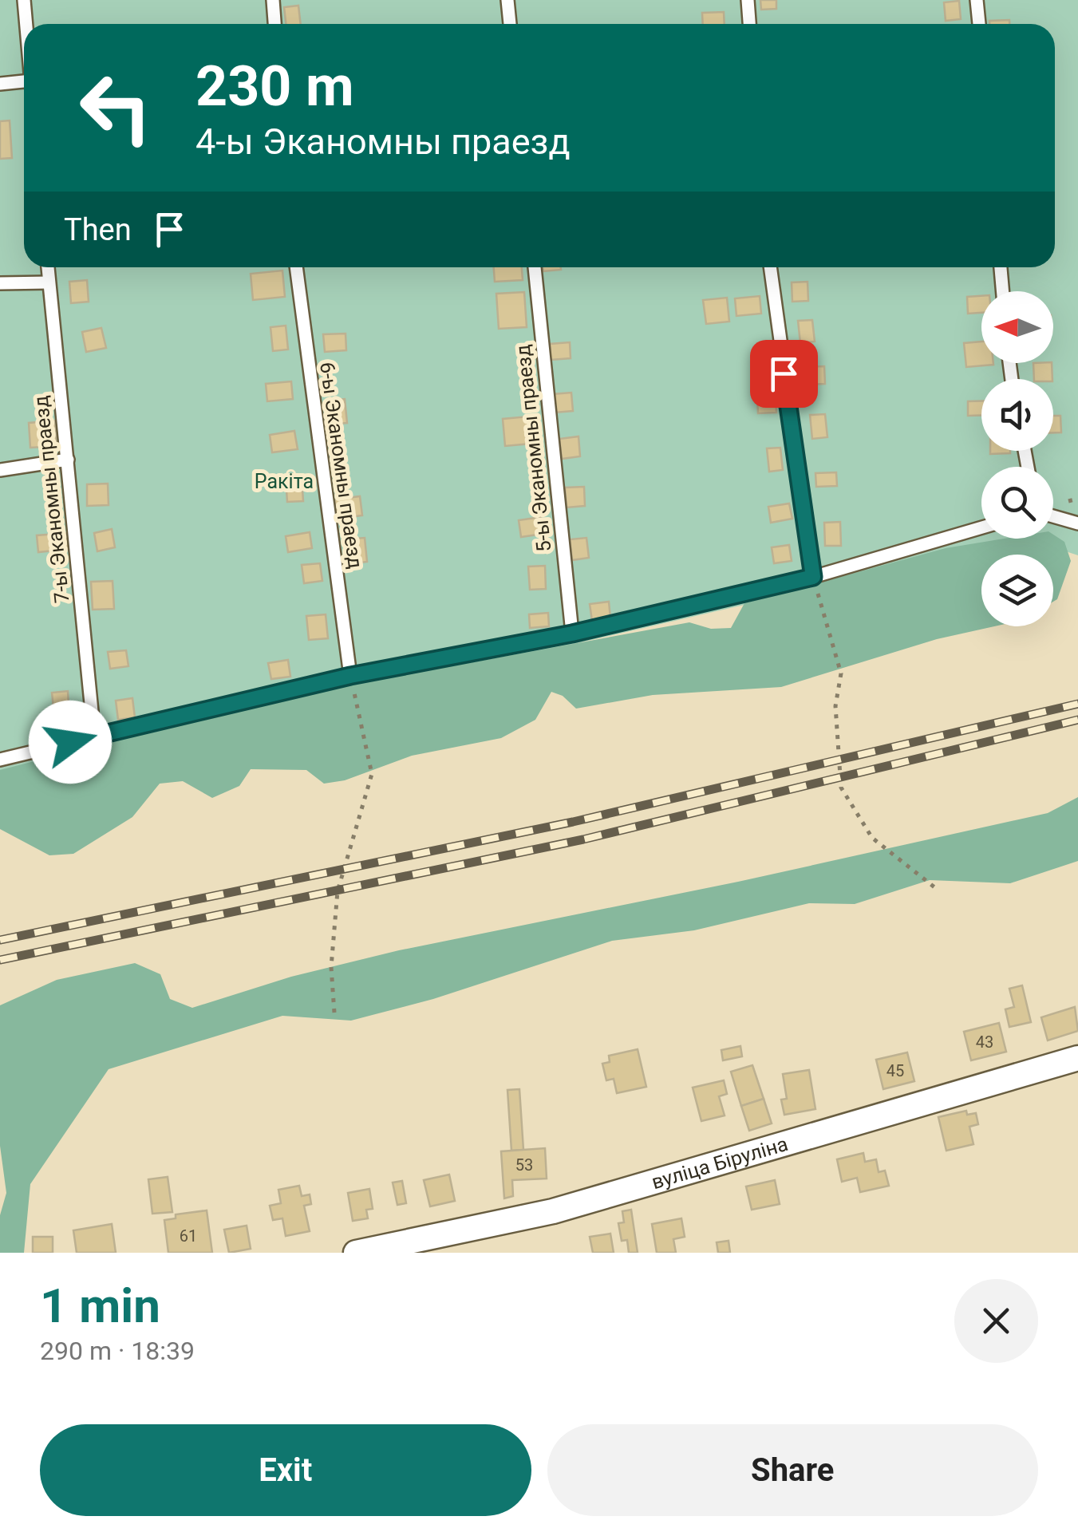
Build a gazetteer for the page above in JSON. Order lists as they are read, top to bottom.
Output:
{
  "streets": {
    "street": ["вуліца Біруліна"],
    "lane": ["5-ы Эканомны праезд", "6-ы Эканомны праезд", "7-ы Эканомны праезд"]
  },
  "parks": ["Ракіта"],
  "house_numbers": [
    "43",
    "45",
    "53",
    "61"
  ],
  "north": "left",
  "page": {
    "turn": ["230 m", "4-ы Эканомны праезд"],
    "then": "Then",
    "heading": ["1 min", "290 m · 18:39"],
    "buttons": ["Exit", "Share"]
  }
}
